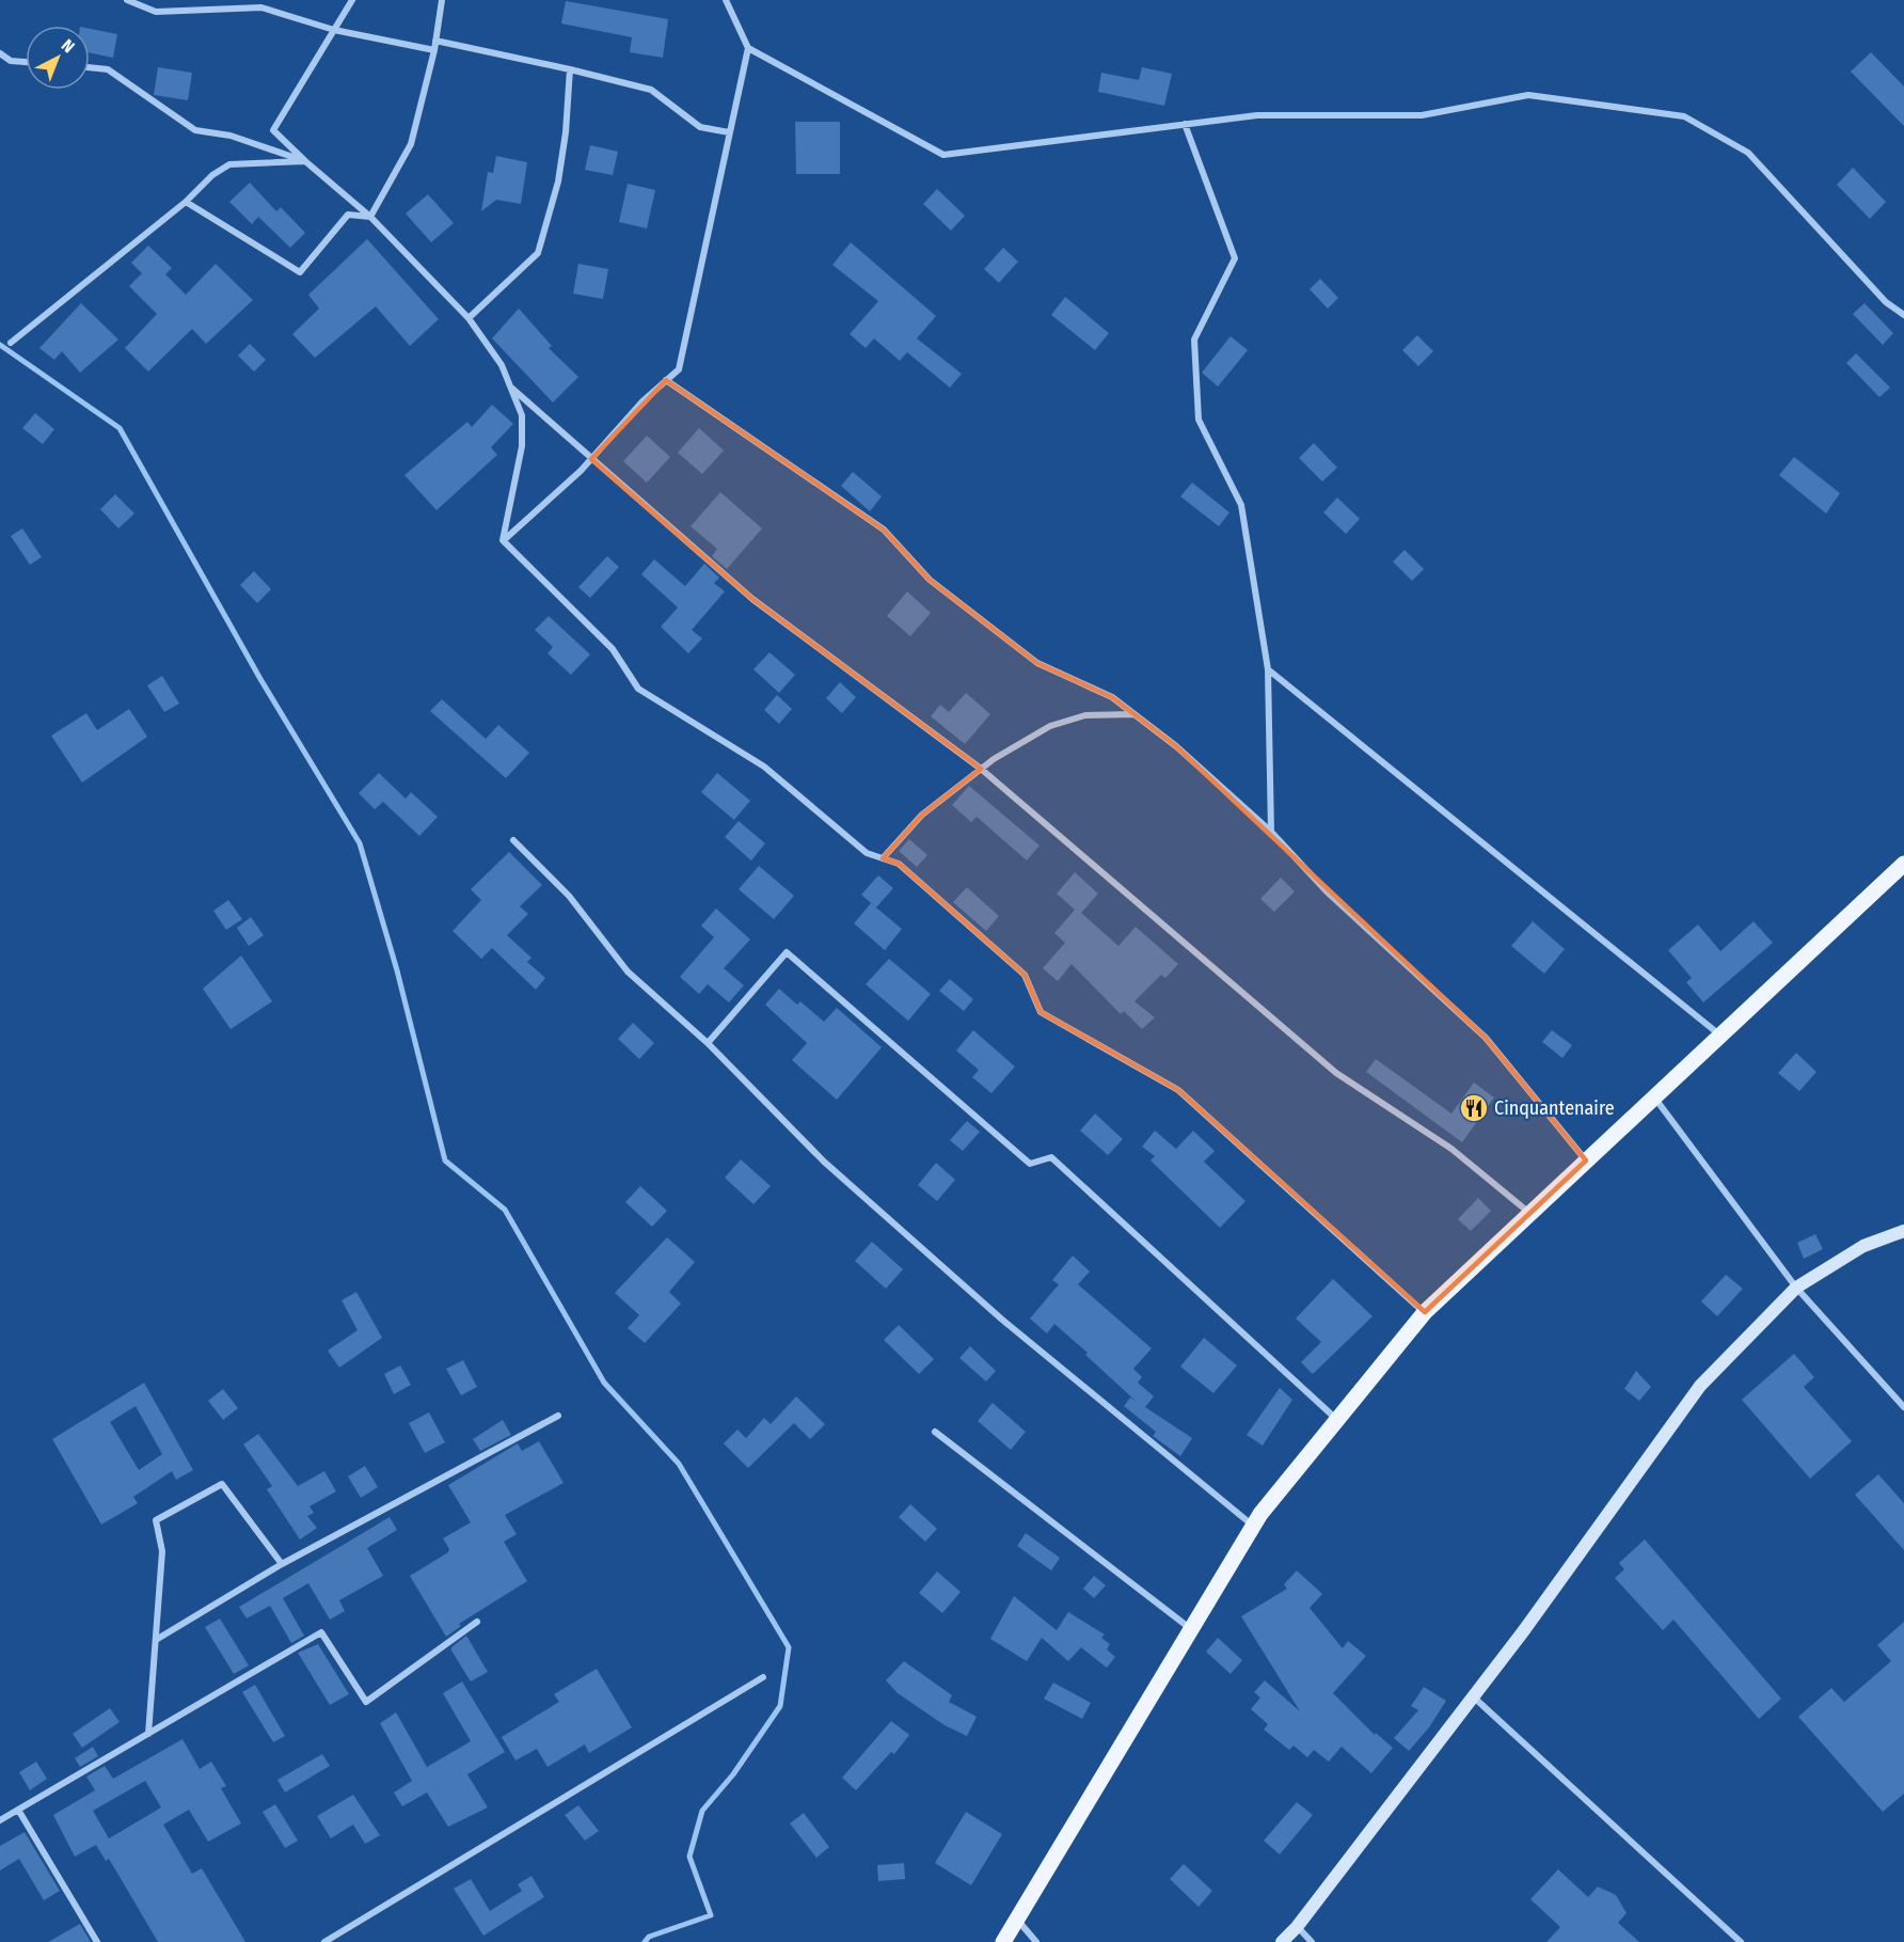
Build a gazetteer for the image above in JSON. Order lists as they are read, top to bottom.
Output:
{
  "places": {
    "restaurant": ["Cinquantenaire"]
  },
  "north": "top right"
}
